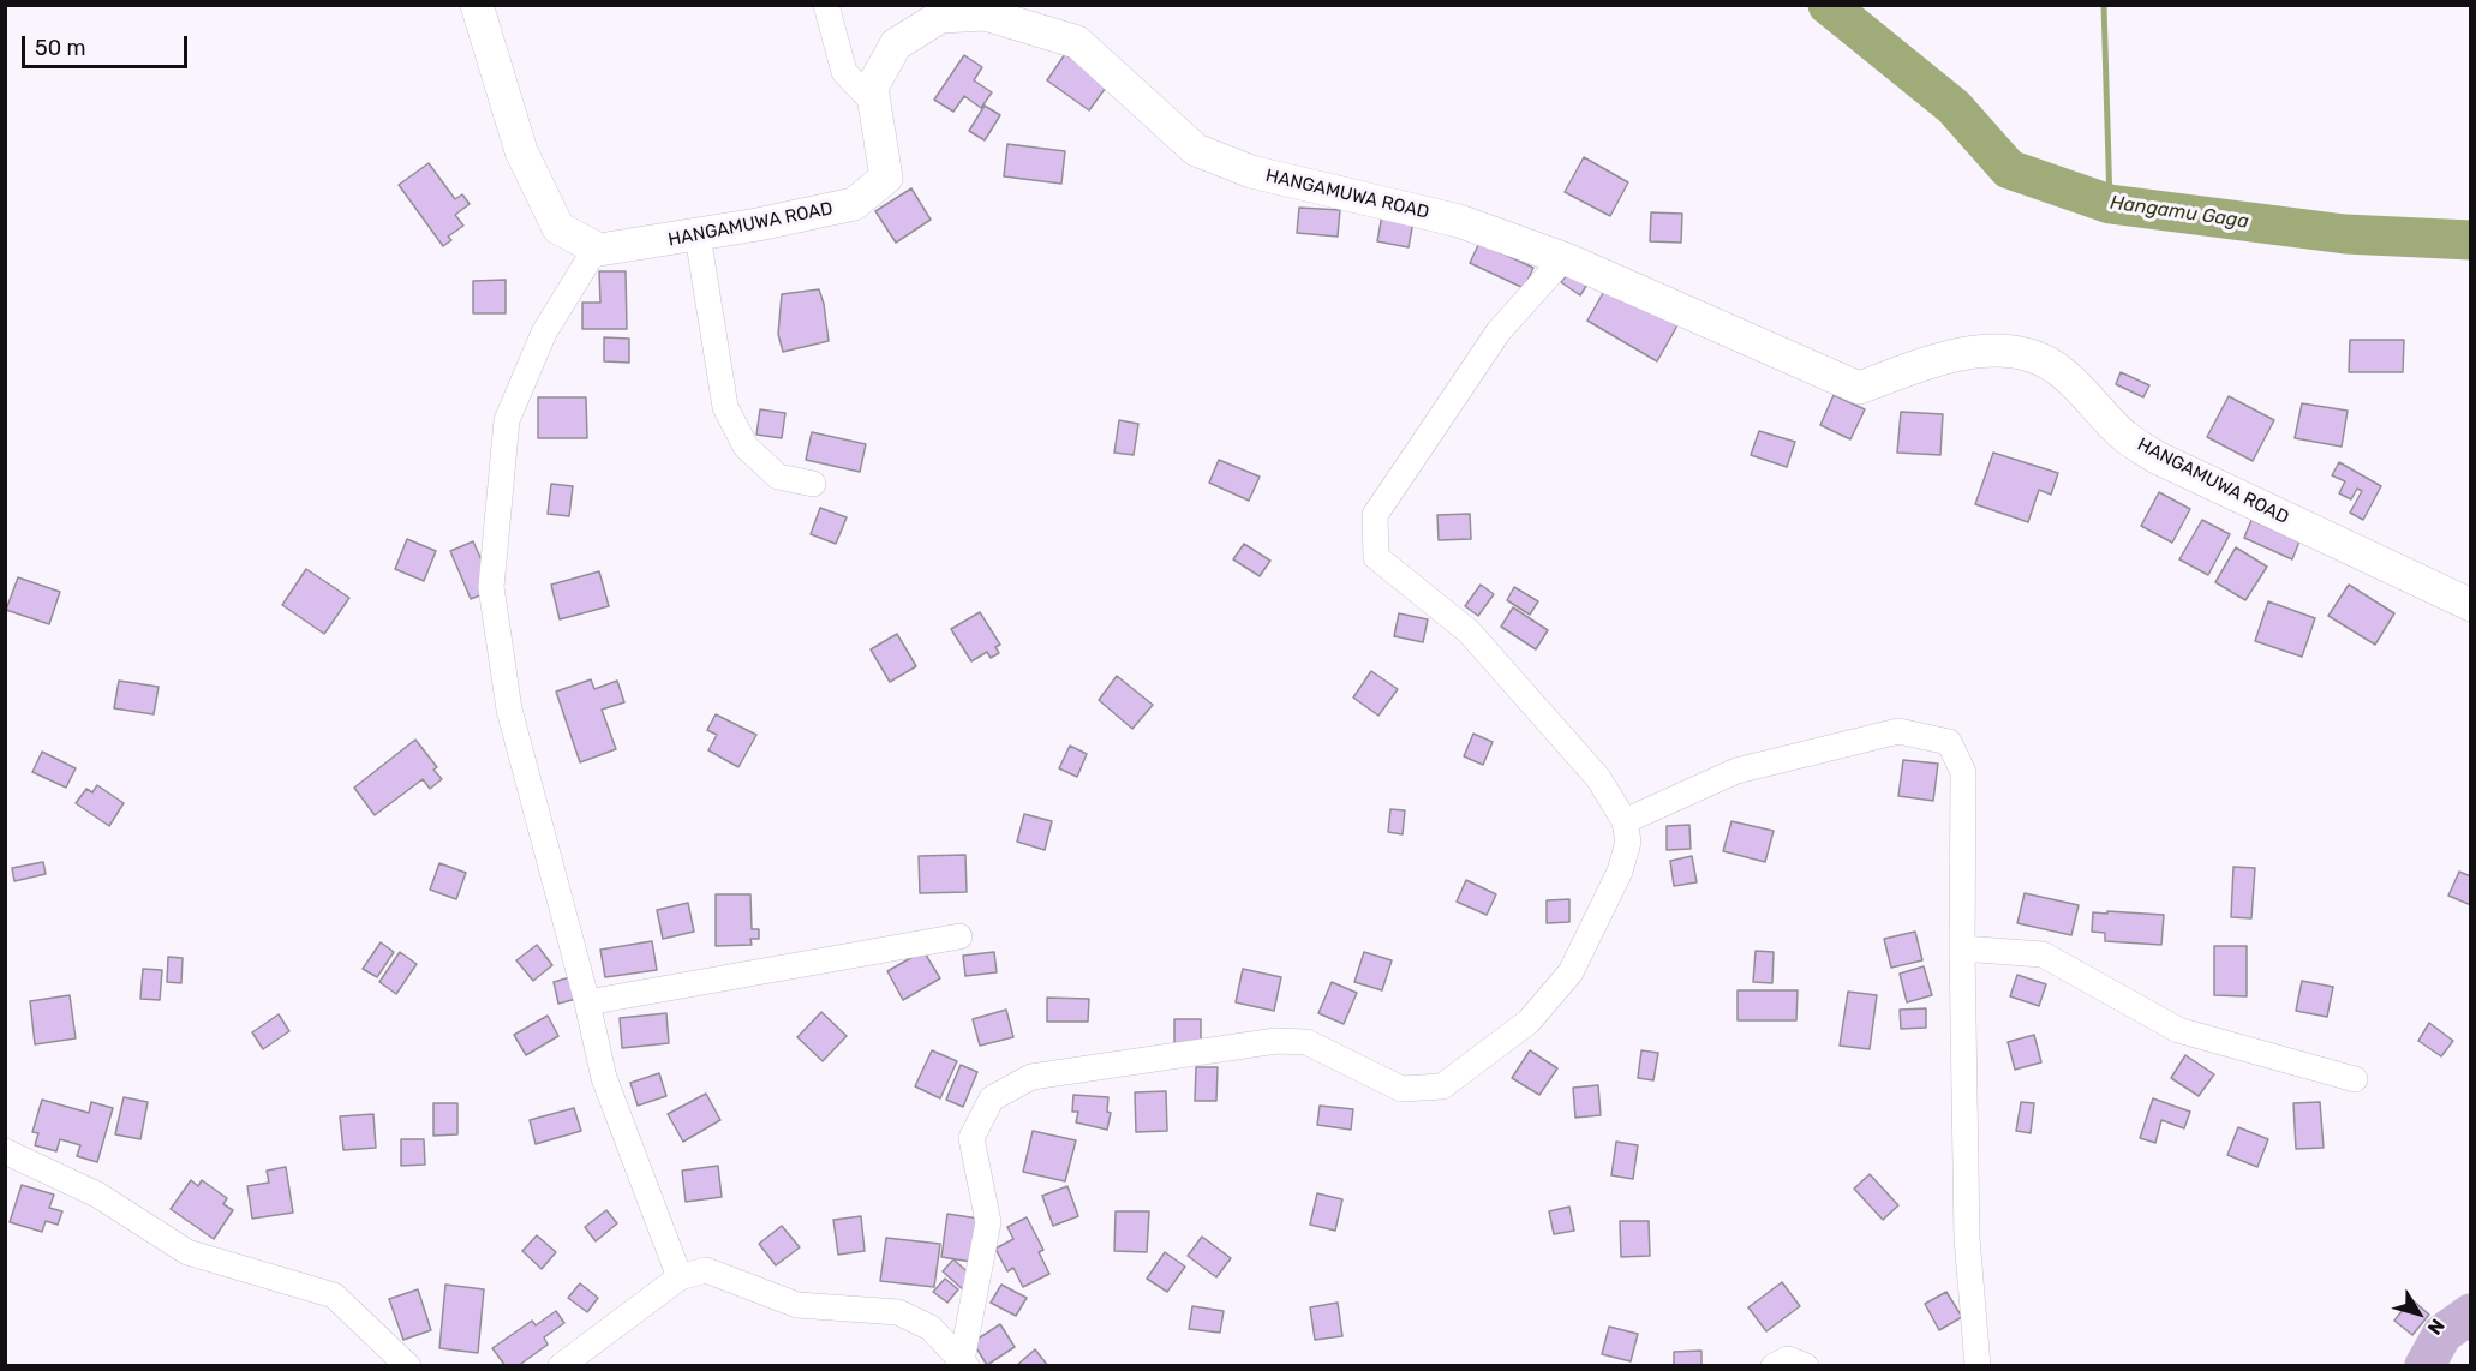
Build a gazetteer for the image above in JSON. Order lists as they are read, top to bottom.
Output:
{
  "streets": {
    "street": ["HANGAMUWA ROAD"]
  },
  "water": ["Hangamu Gaga"],
  "scale_bar": "50 m",
  "north": "bottom right"
}
